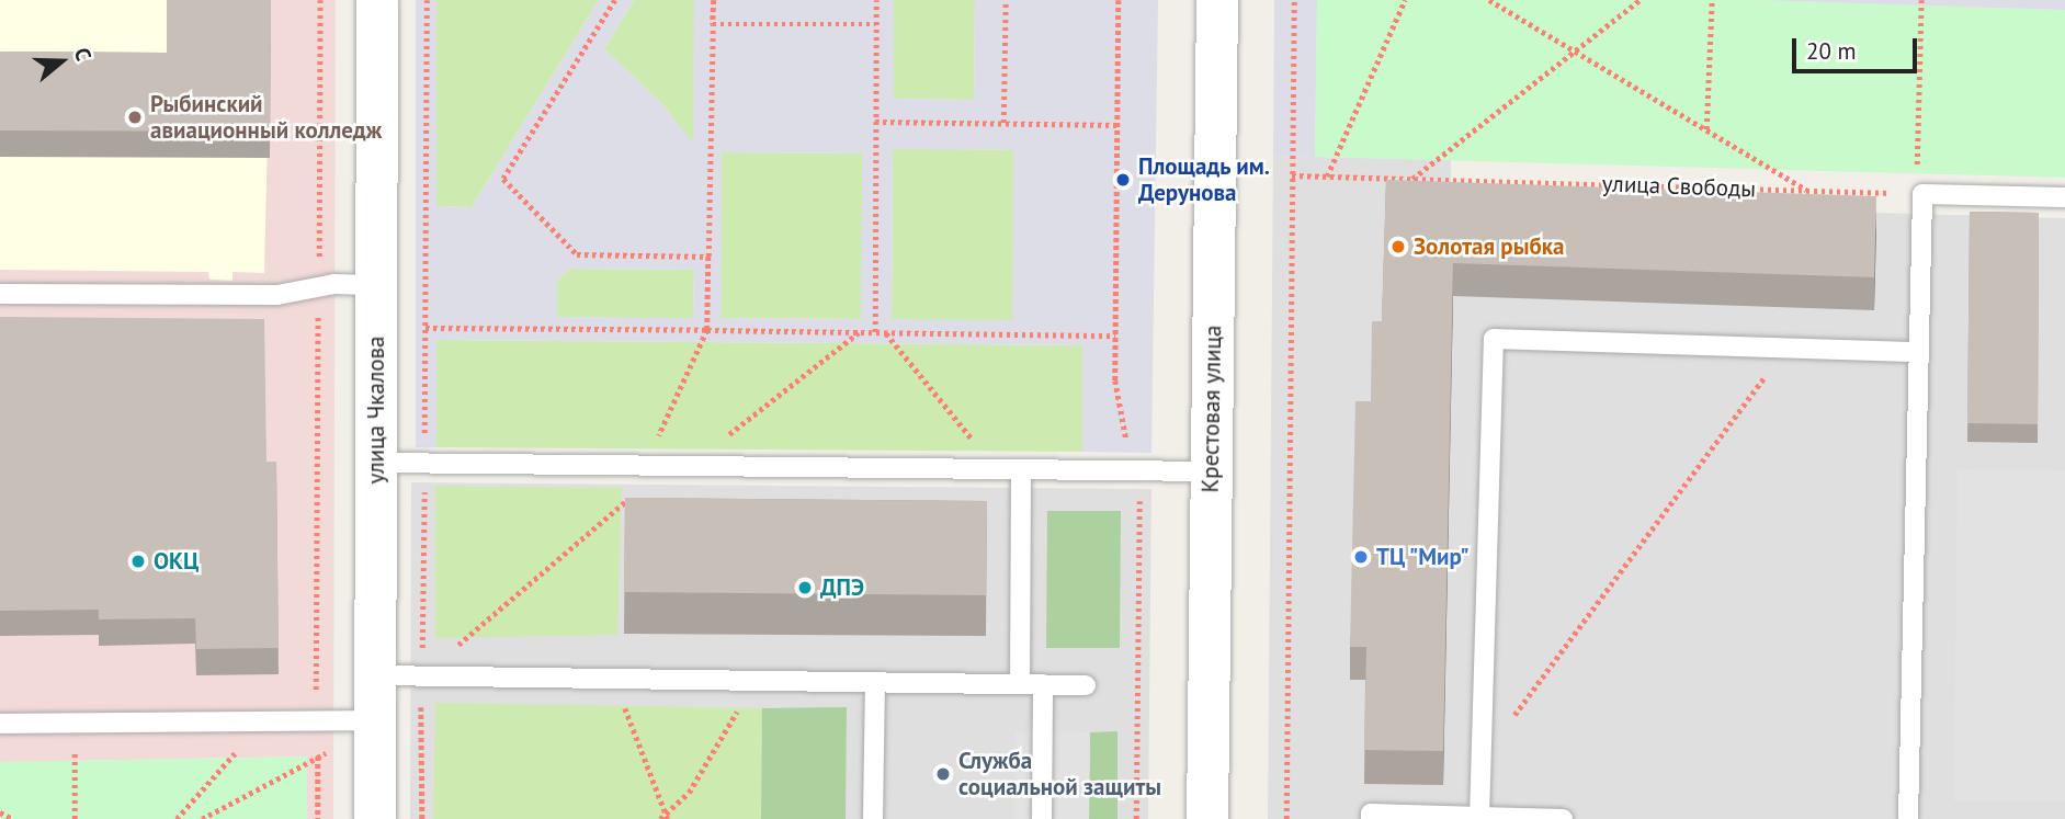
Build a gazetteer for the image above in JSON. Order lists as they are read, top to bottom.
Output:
{
  "streets": {
    "street": ["Крестовая улица", "улица Чкалова"],
    "path": ["улица Свободы"]
  },
  "places": [
    "Рыбинский авиационный колледж",
    "Площадь им. Дерунова",
    "Золотая рыбка",
    "ТЦ \"Мир\"",
    "ОКЦ",
    "ДПЭ",
    "Служба социальной защиты"
  ],
  "scale_bar": "20 m",
  "north": "right"
}
